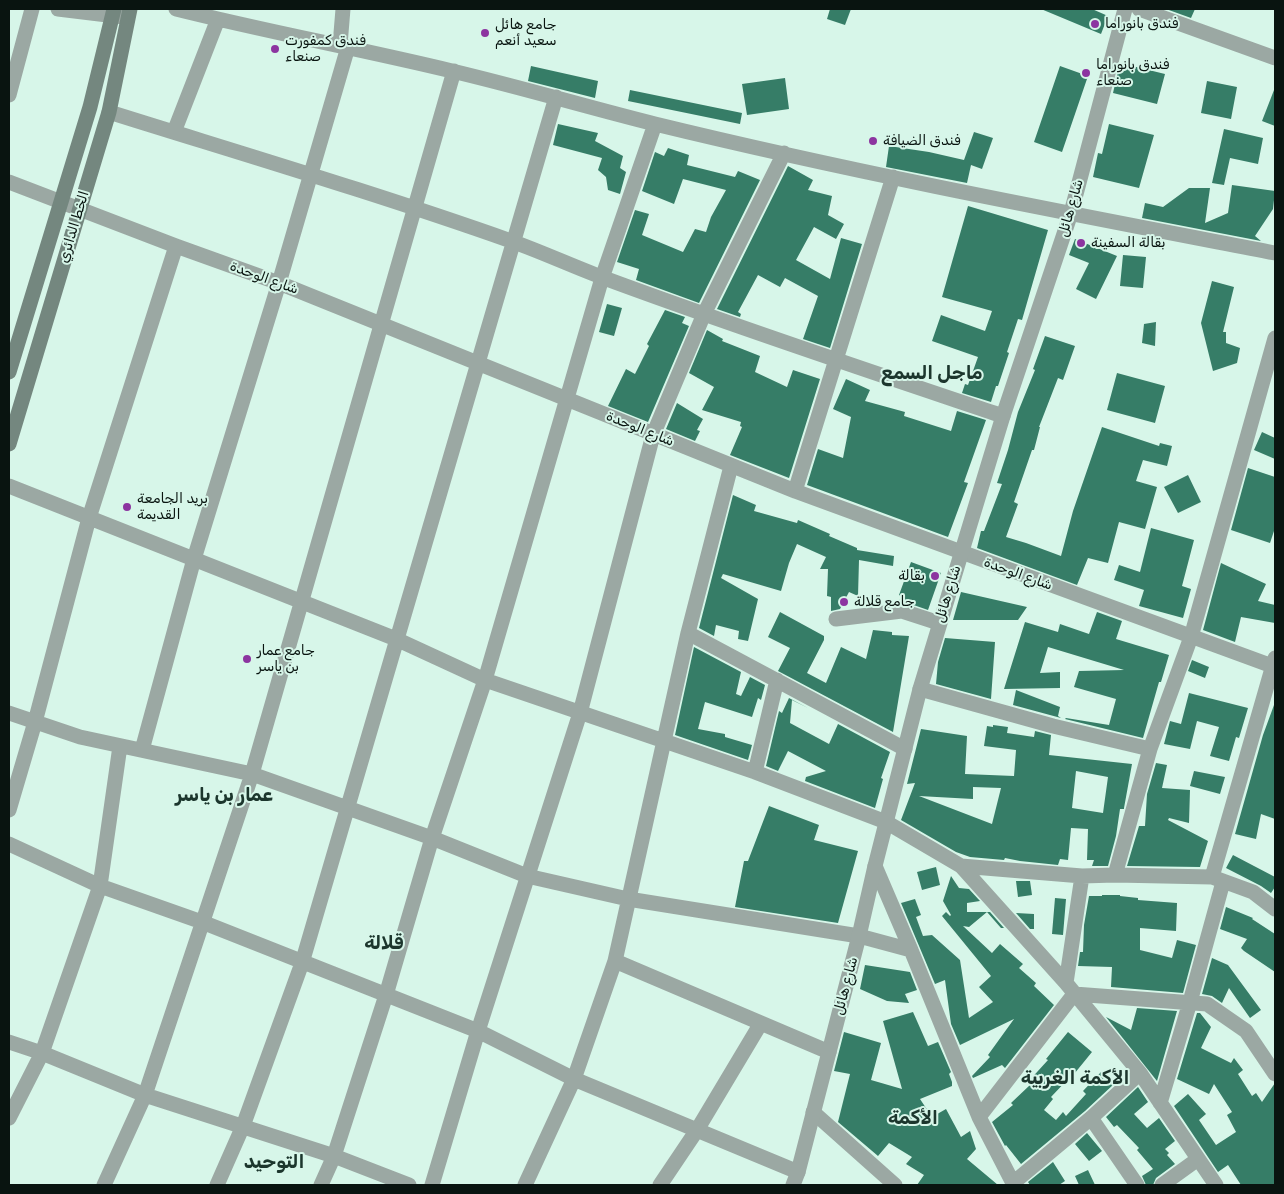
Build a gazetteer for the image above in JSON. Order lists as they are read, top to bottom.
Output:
{
  "streets": {
    "main road": ["الخط الدائري"],
    "street": ["شارع هائل", "شارع الوحدة"]
  },
  "crossings": [
    ["شارع هائل", "شارع الوحدة"],
    ["الخط الدائري", "شارع الوحدة"]
  ],
  "districts": [
    "ماجل السمع",
    "عمار بن ياسر",
    "قلالة",
    "الأكمة الغربية",
    "الأكمة",
    "التوحيد"
  ],
  "places": [
    "فندق بانوراما",
    "جامع هائل سعيد أنعم",
    "فندق كمفورت صنعاء",
    "فندق بانوراما صنعاء",
    "فندق الضيافة",
    "بقالة السفينة",
    "بريد الجامعة القديمة",
    "بقالة",
    "جامع قلالة",
    "جامع عمار بن ياسر"
  ]
}
